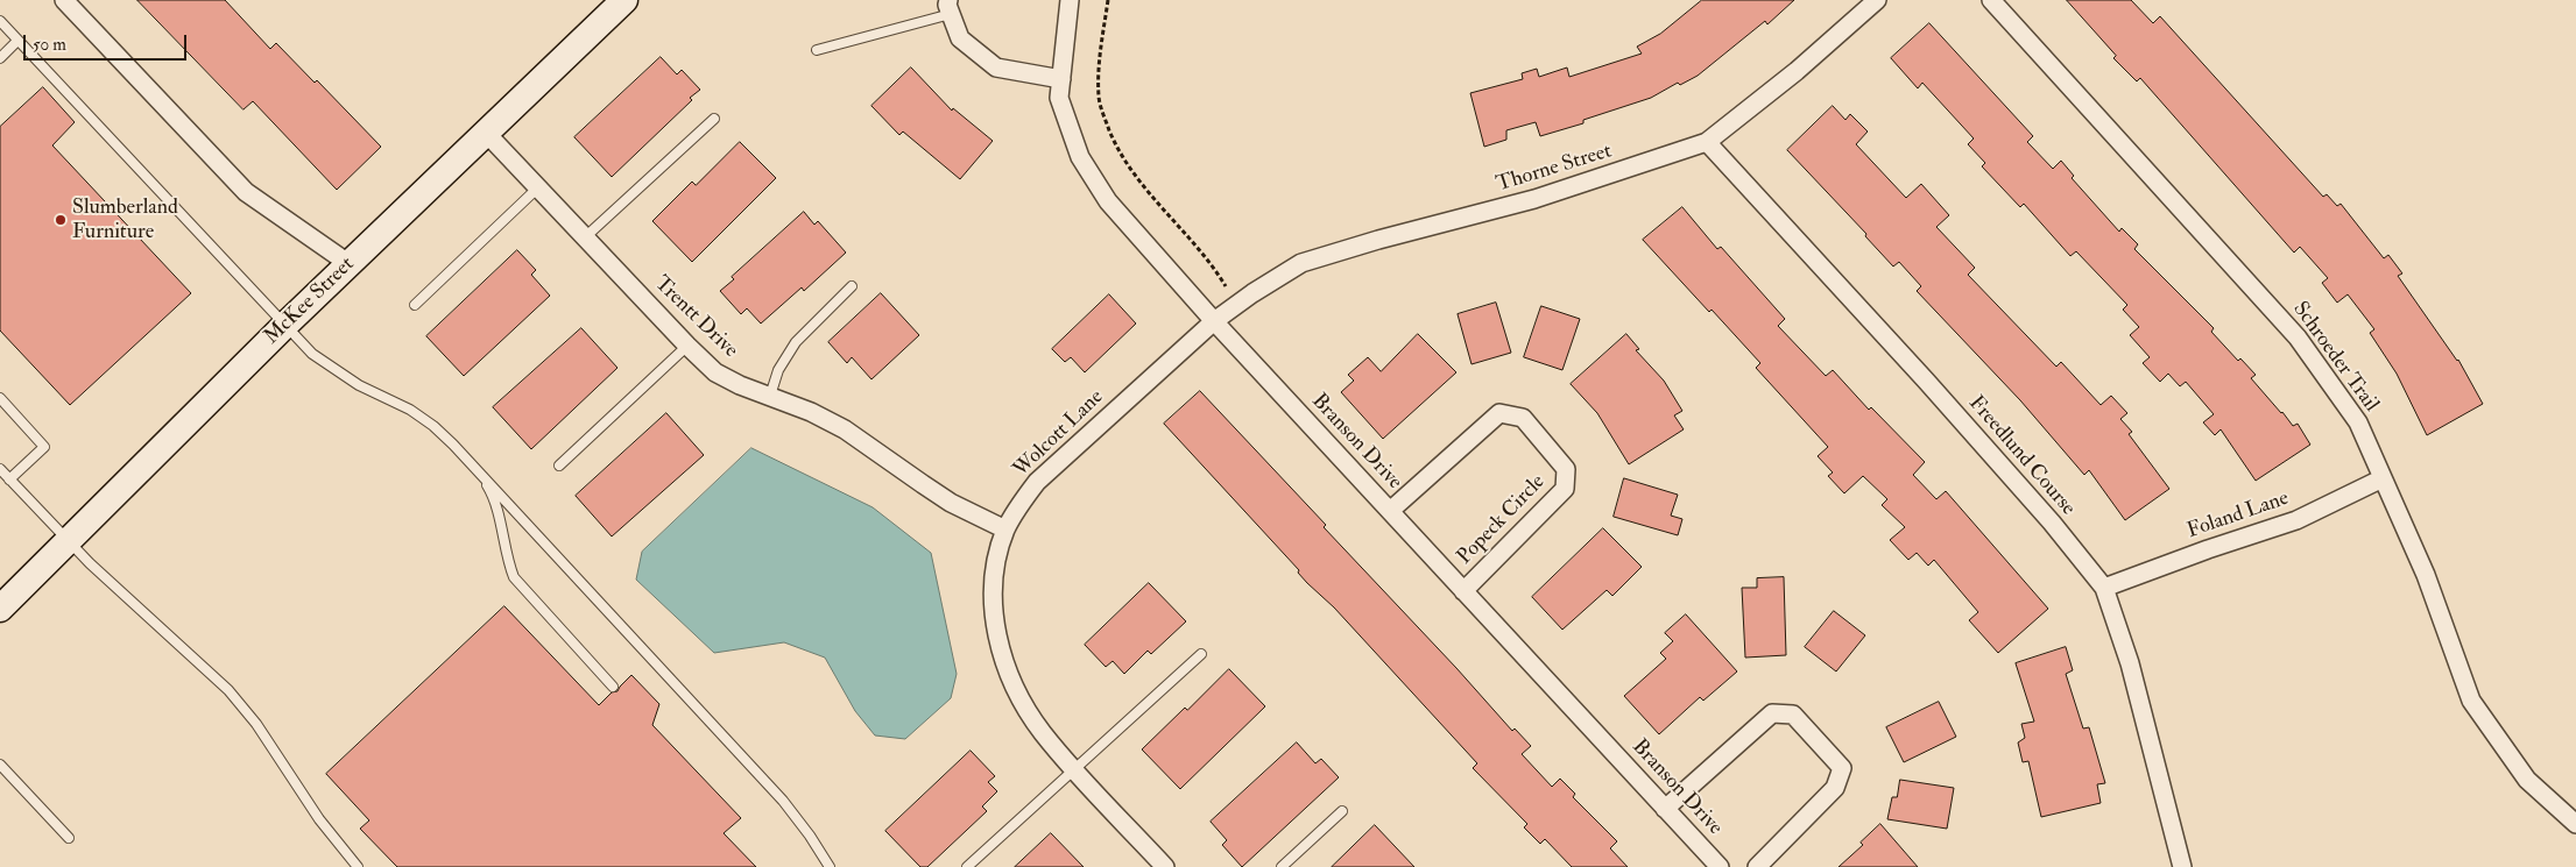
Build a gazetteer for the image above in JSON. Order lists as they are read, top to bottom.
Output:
{
  "streets": {
    "street": [
      "Thorne Street",
      "McKee Street",
      "Trentt Drive",
      "Schroeder Trail",
      "Wolcott Lane",
      "Branson Drive",
      "Freedlund Course",
      "Foland Lane",
      "Popeck Circle"
    ]
  },
  "crossings": [
    ["Thorne Street", "Wolcott Lane"],
    ["Thorne Street", "Branson Drive"],
    ["Thorne Street", "Freedlund Course"],
    ["McKee Street", "Trentt Drive"],
    ["Trentt Drive", "Wolcott Lane"],
    ["Schroeder Trail", "Foland Lane"],
    ["Wolcott Lane", "Branson Drive"],
    ["Branson Drive", "Popeck Circle"],
    ["Freedlund Course", "Foland Lane"]
  ],
  "places": ["Slumberland Furniture"],
  "scale_bar": "50 m"
}
